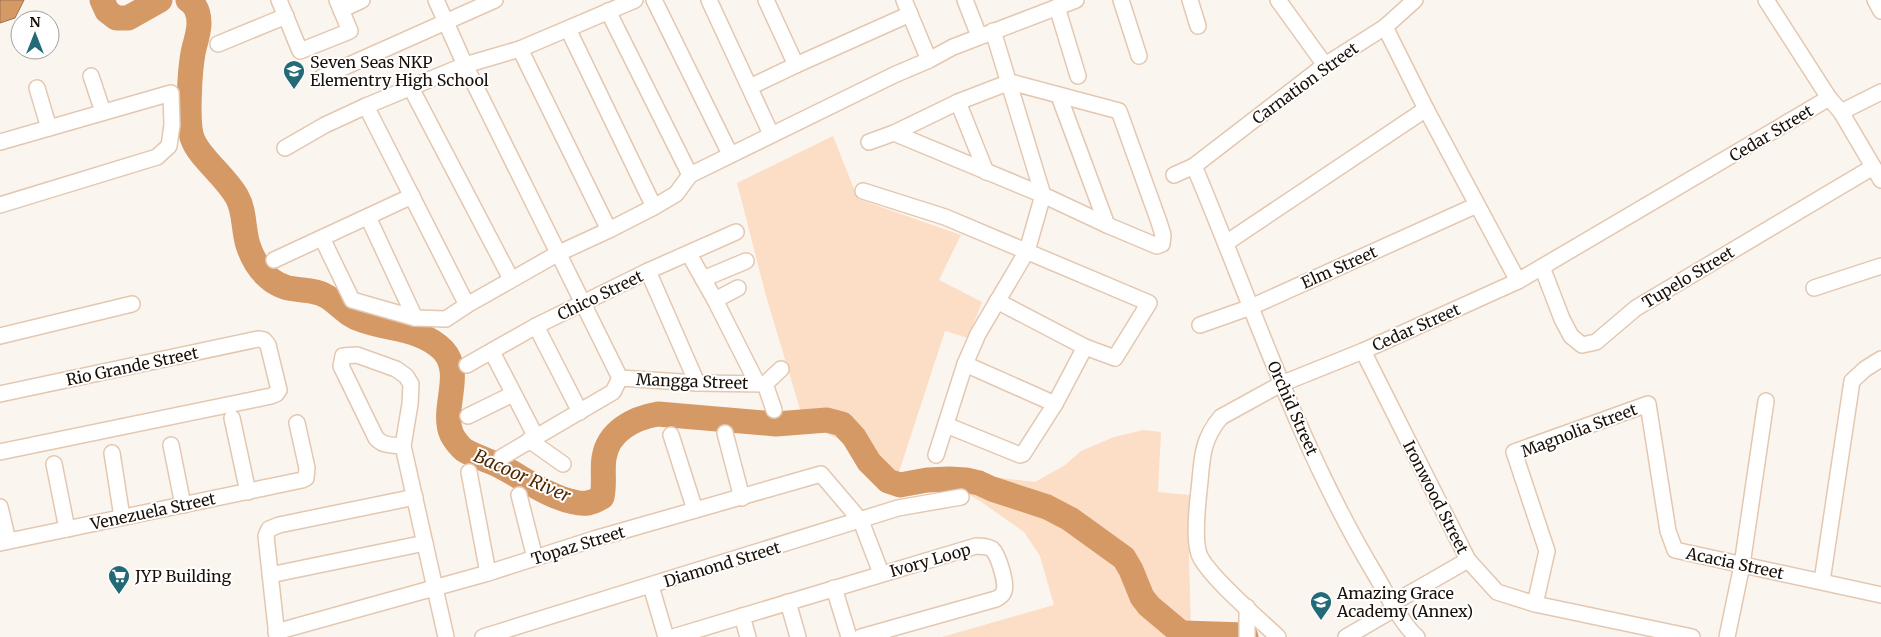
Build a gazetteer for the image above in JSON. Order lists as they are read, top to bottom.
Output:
{
  "streets": {
    "street": [
      "Carnation Street",
      "Cedar Street",
      "Elm Street",
      "Tupelo Street",
      "Chico Street",
      "Rio Grande Street",
      "Mangga Street",
      "Orchid Street",
      "Magnolia Street",
      "Ironwood Street",
      "Venezuela Street",
      "Topaz Street",
      "Ivory Loop",
      "Acacia Street",
      "Diamond Street"
    ]
  },
  "crossings": [
    ["Carnation Street", "Orchid Street"],
    ["Cedar Street", "Tupelo Street"],
    ["Cedar Street", "Orchid Street"],
    ["Cedar Street", "Ironwood Street"],
    ["Elm Street", "Orchid Street"],
    ["Magnolia Street", "Ironwood Street"],
    ["Magnolia Street", "Acacia Street"],
    ["Topaz Street", "Diamond Street"]
  ],
  "water": ["Bacoor River"],
  "places": {
    "school or university": ["Seven Seas NKP Elementry High School", "Amazing Grace Academy (Annex)"],
    "supermarket": ["JYP Building"]
  },
  "north": "top"
}
